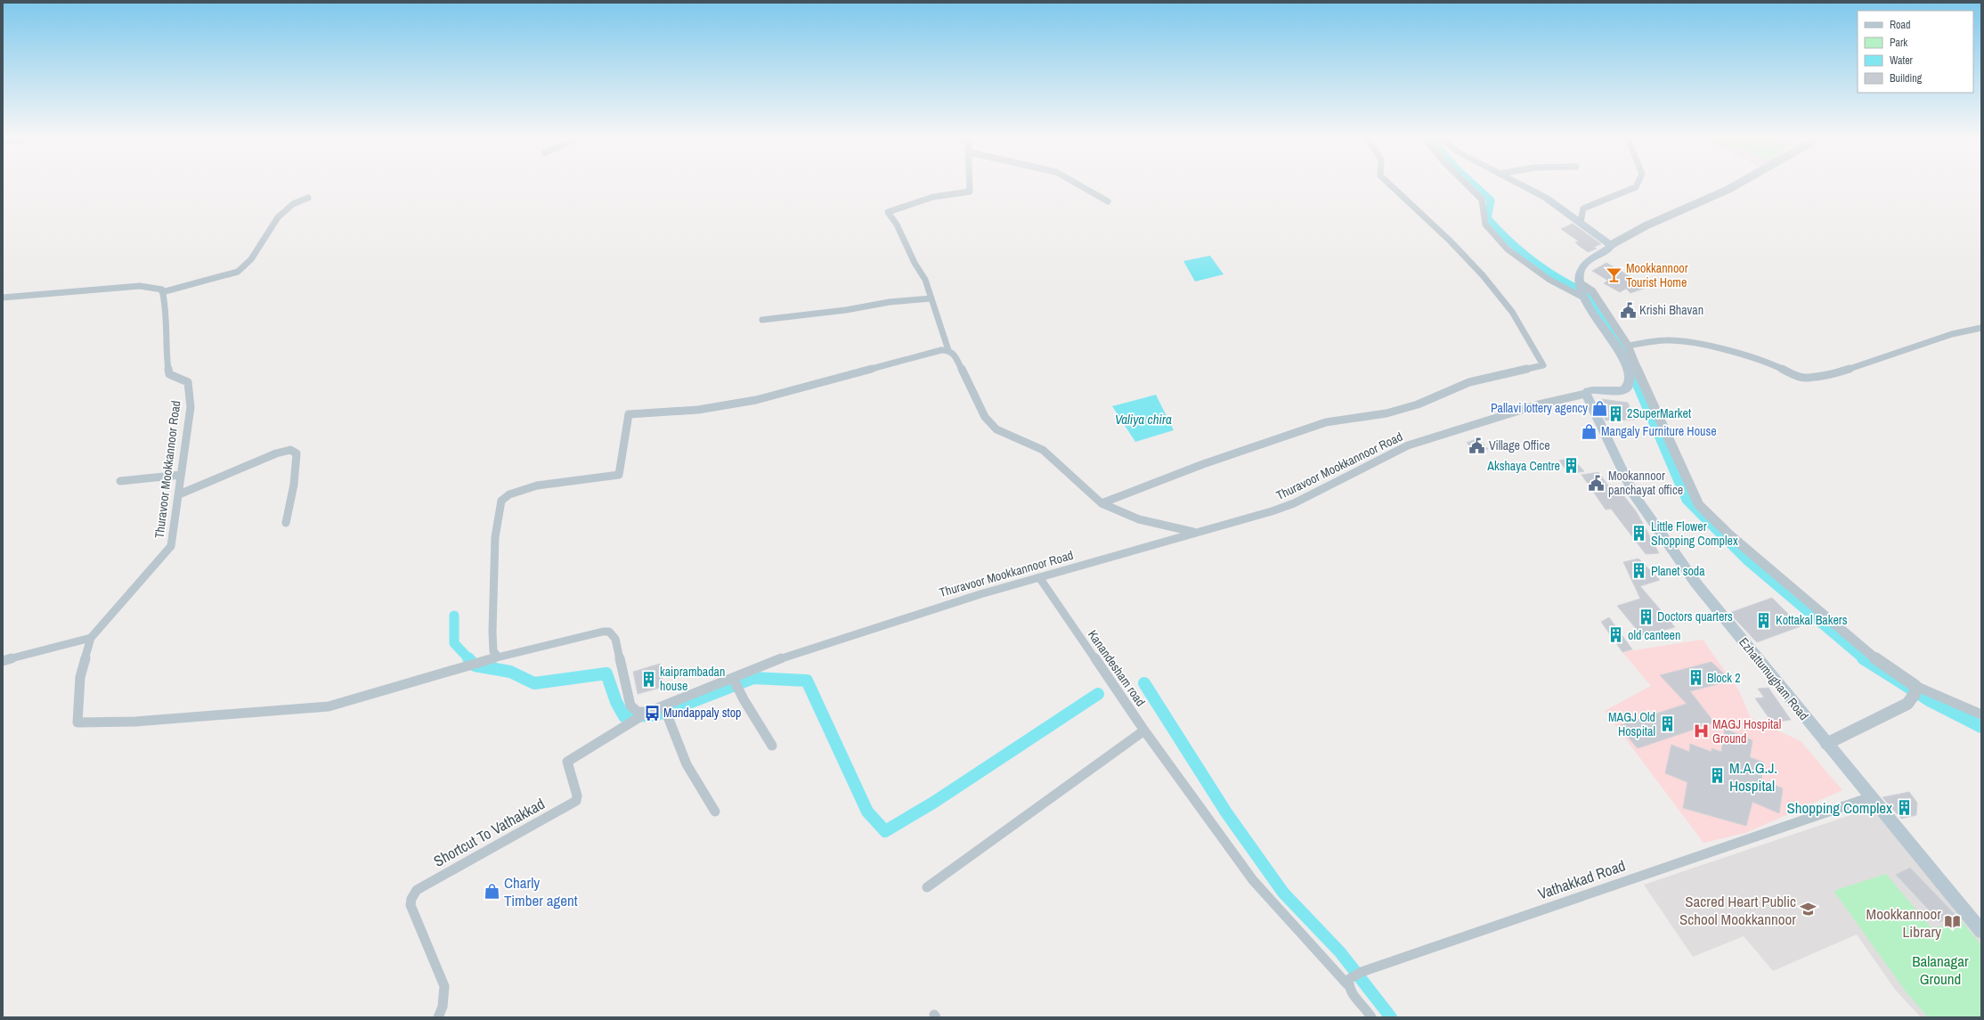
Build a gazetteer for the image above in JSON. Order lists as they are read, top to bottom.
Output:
{
  "streets": {
    "main road": ["Ezhattumugham Road"],
    "street": [
      "Thuravoor Mookkannoor Road",
      "Kanandesham road",
      "Shortcut To Vathakkad",
      "Vathakkad Road"
    ]
  },
  "crossings": [
    ["Thuravoor Mookkannoor Road", "Kanandesham road"],
    ["Thuravoor Mookkannoor Road", "Ezhattumugham Road"],
    ["Thuravoor Mookkannoor Road", "Shortcut To Vathakkad"],
    ["Kanandesham road", "Vathakkad Road"],
    ["Ezhattumugham Road", "Vathakkad Road"]
  ],
  "water": ["Valiya chira"],
  "parks": ["Balanagar Ground"],
  "places": {
    "bar": ["Mookkannoor Tourist Home"],
    "public building": ["Krishi Bhavan", "Village Office", "Mookannoor panchayat office"],
    "shop": ["Pallavi lottery agency", "Mangaly Furniture House", "Charly Timber agent"],
    "building": [
      "2SuperMarket",
      "Akshaya Centre",
      "Little Flower Shopping Complex",
      "Planet soda",
      "Doctors quarters",
      "Kottakal Bakers",
      "old canteen",
      "Block 2",
      "kaiprambadan house",
      "MAGJ Old Hospital",
      "M.A.G.J. Hospital",
      "Shopping Complex"
    ],
    "bus stop": ["Mundappaly stop"],
    "hospital": ["MAGJ Hospital Ground"],
    "school or university": ["Sacred Heart Public School Mookkannoor"],
    "library": ["Mookkannoor Library"]
  },
  "legend": [
    "Road",
    "Park",
    "Water",
    "Building"
  ]
}
